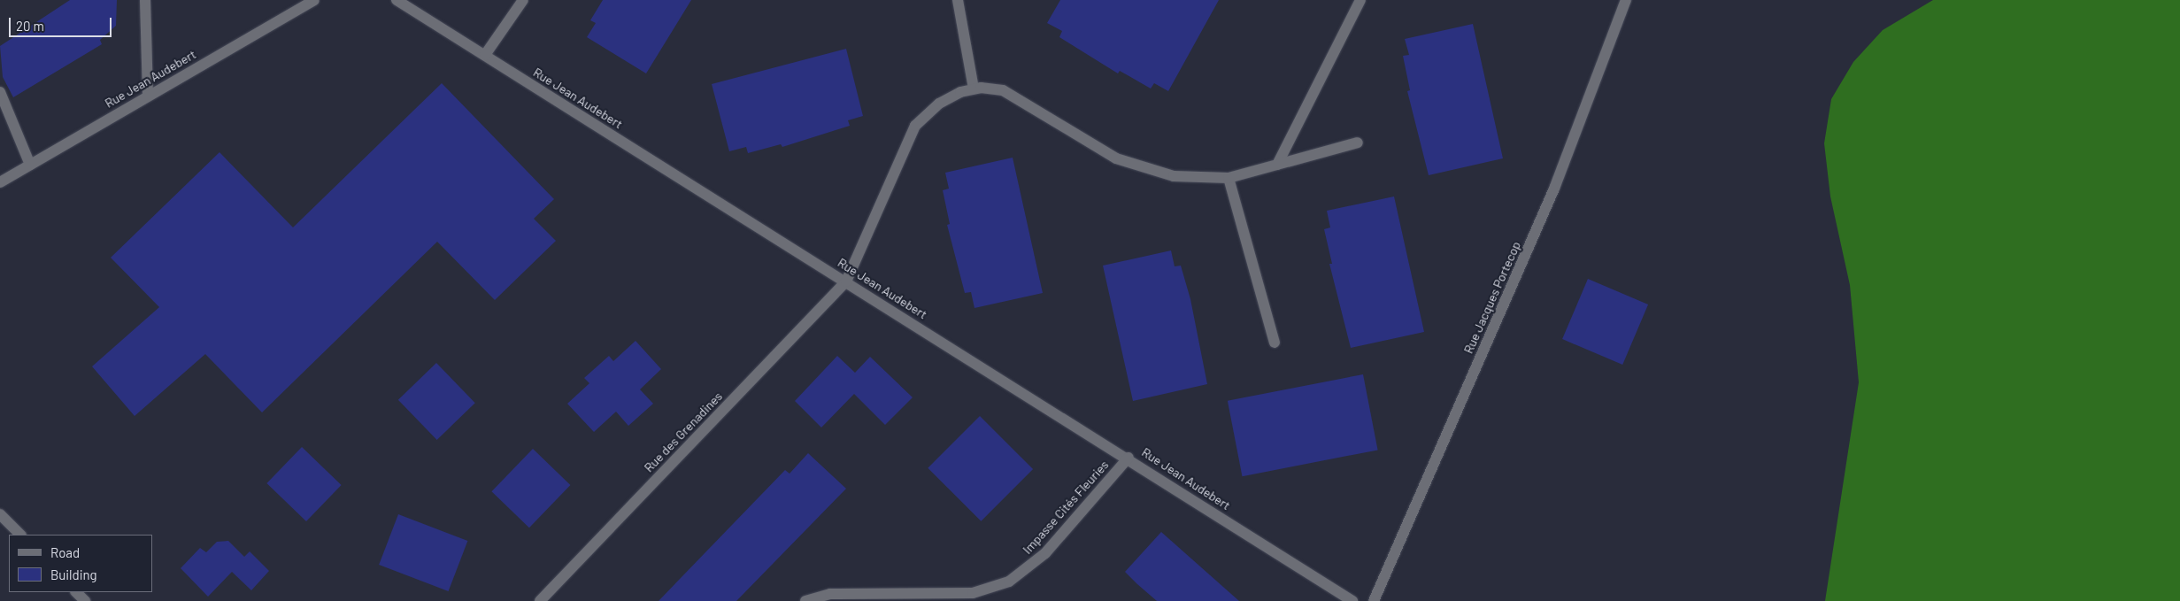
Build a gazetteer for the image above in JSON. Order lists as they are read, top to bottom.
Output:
{
  "streets": {
    "street": [
      "Rue Jean Audebert",
      "Rue Jacques Portecop",
      "Rue des Grenadines",
      "Impasse Cités Fleuries"
    ]
  },
  "crossings": [
    ["Rue Jean Audebert", "Rue des Grenadines"],
    ["Rue Jean Audebert", "Impasse Cités Fleuries"]
  ],
  "legend": ["Road", "Building"],
  "scale_bar": "20 m"
}
